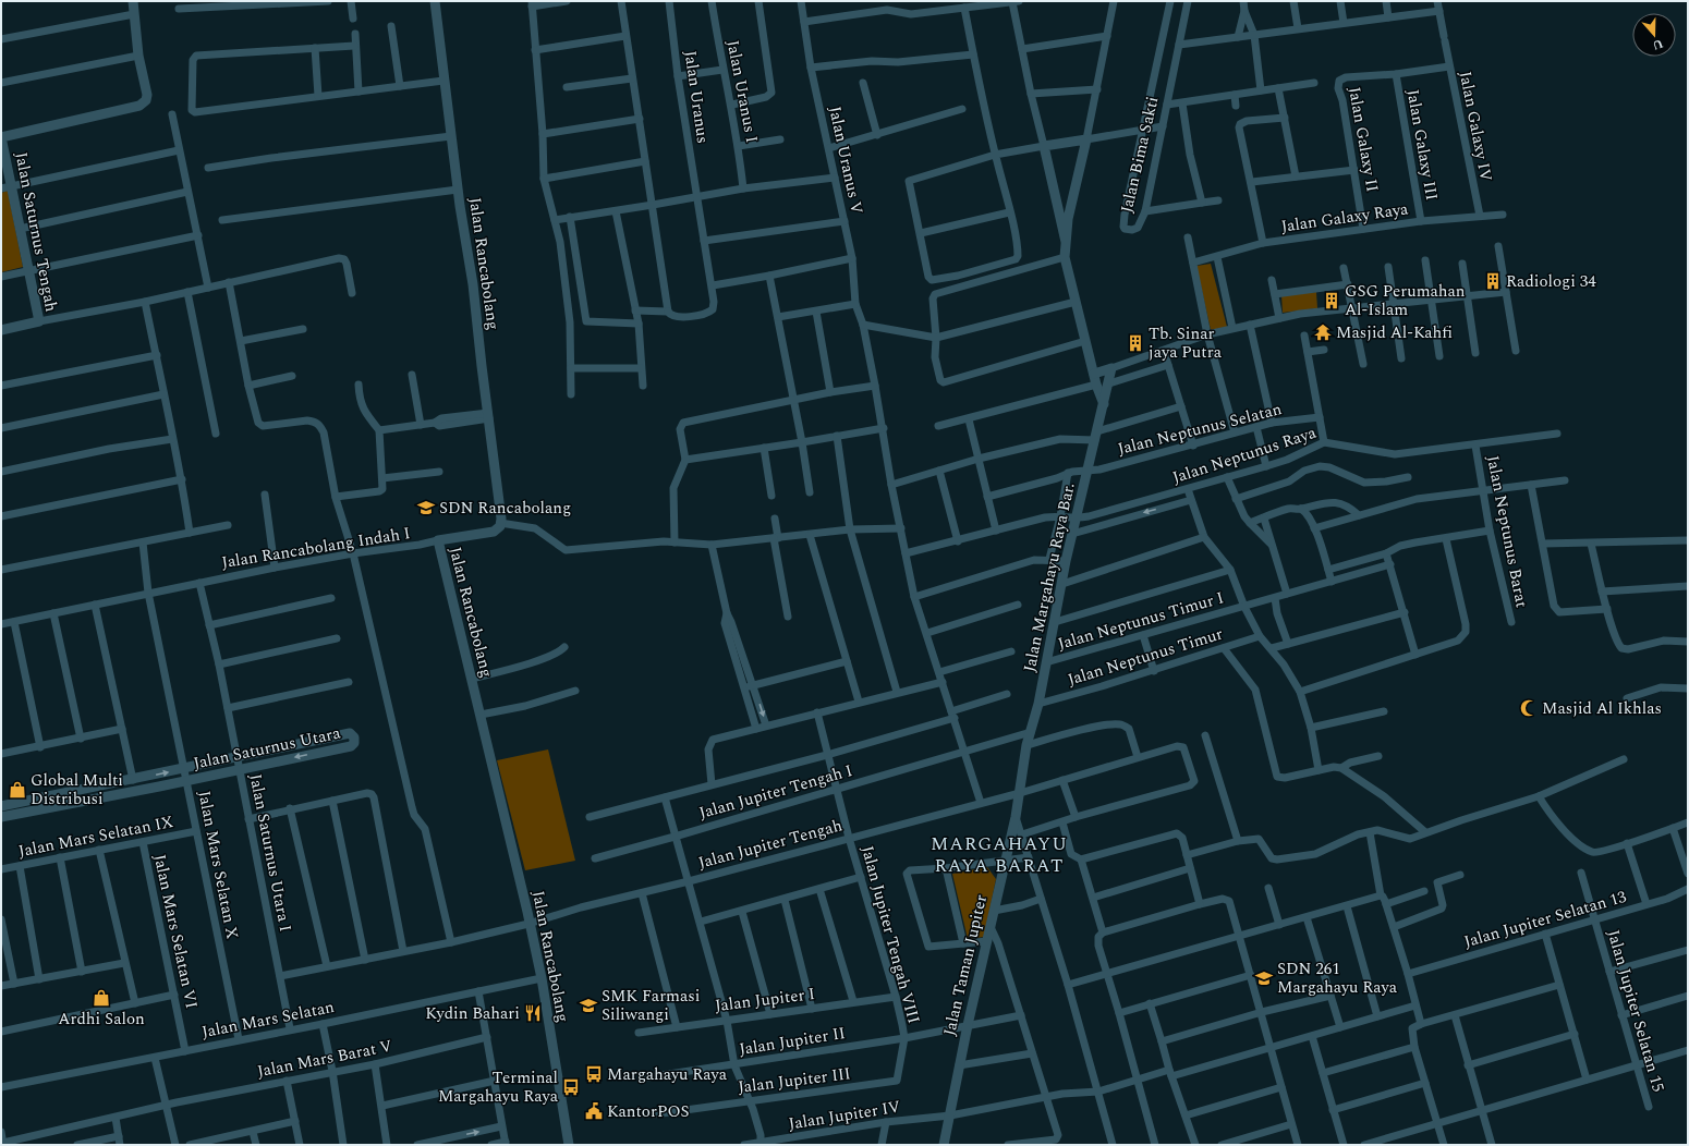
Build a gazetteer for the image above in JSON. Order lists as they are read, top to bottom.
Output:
{
  "streets": {
    "street": [
      "Jalan Uranus I",
      "Jalan Uranus",
      "Jalan Galaxy IV",
      "Jalan Galaxy II",
      "Jalan Galaxy III",
      "Jalan Bima Sakti",
      "Jalan Uranus V",
      "Jalan Galaxy Raya",
      "Jalan Saturnus Tengah",
      "Jalan Rancabolang",
      "Jalan Neptunus Selatan",
      "Jalan Neptunus Raya",
      "Jalan Neptunus Barat",
      "Jalan Rancabolang Indah I",
      "Jalan Margahayu Raya Bar.",
      "Jalan Neptunus Timur I",
      "Jalan Neptunus Timur",
      "Jalan Saturnus Utara",
      "Jalan Jupiter Tengah I",
      "Jalan Mars Selatan IX",
      "Jalan Jupiter Tengah",
      "Jalan Saturnus Utara I",
      "Jalan Mars Selatan X",
      "Jalan Jupiter Selatan 13",
      "Jalan Mars Selatan VI",
      "Jalan Jupiter Tengah VIII",
      "Jalan Taman Jupiter",
      "Jalan Jupiter I",
      "Jalan Jupiter Selatan 15",
      "Jalan Mars Selatan",
      "Jalan Jupiter II",
      "Jalan Mars Barat V",
      "Jalan Jupiter III",
      "Jalan Jupiter IV"
    ]
  },
  "crossings": [
    ["Jalan Galaxy IV", "Jalan Galaxy Raya"],
    ["Jalan Galaxy II", "Jalan Galaxy III"],
    ["Jalan Galaxy II", "Jalan Galaxy Raya"],
    ["Jalan Galaxy III", "Jalan Galaxy Raya"],
    ["Jalan Uranus V", "Jalan Jupiter Tengah I"],
    ["Jalan Uranus V", "Jalan Jupiter Tengah"],
    ["Jalan Rancabolang", "Jalan Rancabolang Indah I"],
    ["Jalan Rancabolang", "Jalan Jupiter Tengah"],
    ["Jalan Rancabolang", "Jalan Mars Selatan"],
    ["Jalan Neptunus Selatan", "Jalan Margahayu Raya Bar."],
    ["Jalan Neptunus Raya", "Jalan Neptunus Barat"],
    ["Jalan Neptunus Raya", "Jalan Margahayu Raya Bar."],
    ["Jalan Rancabolang Indah I", "Jalan Saturnus Utara I"],
    ["Jalan Rancabolang Indah I", "Jalan Mars Selatan X"],
    ["Jalan Margahayu Raya Bar.", "Jalan Neptunus Timur I"],
    ["Jalan Margahayu Raya Bar.", "Jalan Neptunus Timur"],
    ["Jalan Margahayu Raya Bar.", "Jalan Jupiter Tengah I"],
    ["Jalan Margahayu Raya Bar.", "Jalan Jupiter Tengah"],
    ["Jalan Margahayu Raya Bar.", "Jalan Taman Jupiter"],
    ["Jalan Saturnus Utara", "Jalan Saturnus Utara I"],
    ["Jalan Saturnus Utara", "Jalan Mars Selatan X"],
    ["Jalan Jupiter Tengah I", "Jalan Jupiter Tengah VIII"],
    ["Jalan Mars Selatan IX", "Jalan Mars Selatan X"],
    ["Jalan Mars Selatan IX", "Jalan Mars Selatan VI"],
    ["Jalan Jupiter Tengah", "Jalan Saturnus Utara I"],
    ["Jalan Jupiter Tengah", "Jalan Jupiter Tengah VIII"],
    ["Jalan Jupiter Tengah", "Jalan Taman Jupiter"],
    ["Jalan Saturnus Utara I", "Jalan Mars Selatan"],
    ["Jalan Mars Selatan X", "Jalan Mars Selatan"],
    ["Jalan Jupiter Selatan 13", "Jalan Jupiter Selatan 15"],
    ["Jalan Mars Selatan VI", "Jalan Mars Selatan"],
    ["Jalan Jupiter Tengah VIII", "Jalan Jupiter I"],
    ["Jalan Jupiter Tengah VIII", "Jalan Jupiter II"],
    ["Jalan Jupiter Tengah VIII", "Jalan Jupiter III"],
    ["Jalan Taman Jupiter", "Jalan Jupiter II"],
    ["Jalan Taman Jupiter", "Jalan Jupiter IV"],
    ["Jalan Jupiter II", "Jalan Jupiter III"]
  ],
  "districts": ["MARGAHAYU RAYA BARAT"],
  "places": {
    "building": ["Radiologi 34", "GSG Perumahan Al-Islam", "Tb. Sinar jaya Putra"],
    "temple": ["Masjid Al-Kahfi"],
    "school or university": ["SDN Rancabolang", "SDN 261 Margahayu Raya", "SMK Farmasi Siliwangi"],
    "mosque": ["Masjid Al Ikhlas"],
    "shop": ["Global Multi Distribusi", "Ardhi Salon"],
    "restaurant": ["Kydin Bahari"],
    "bus stop": ["Margahayu Raya", "Terminal Margahayu Raya"],
    "public building": ["KantorPOS"]
  },
  "north": "bottom"
}
